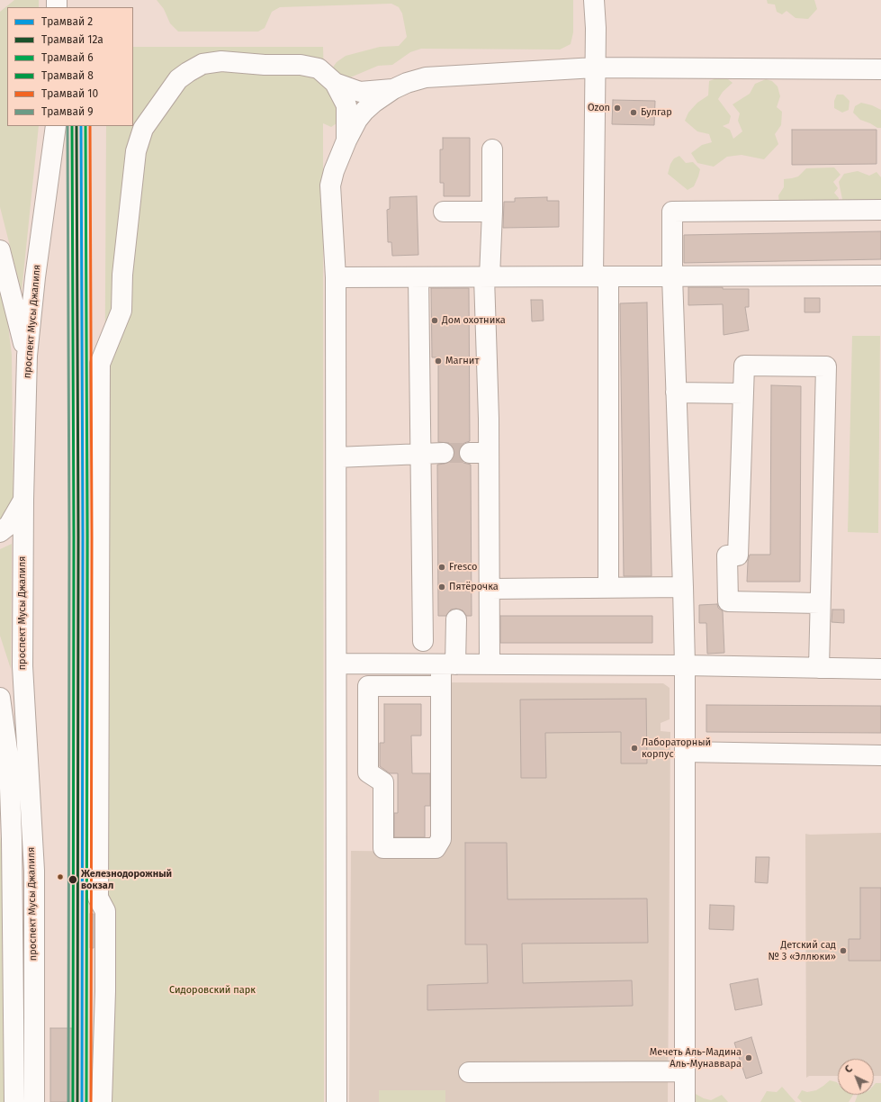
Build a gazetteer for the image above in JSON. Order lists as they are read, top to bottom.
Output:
{
  "streets": {
    "street": ["проспект Мусы Джалиля"]
  },
  "parks": ["Сидоровский парк"],
  "places": [
    "Ozon",
    "Булгар",
    "Дом охотника",
    "Магнит",
    "Fresco",
    "Пятёрочка",
    "Лабораторный корпус",
    "Железнодорожный вокзал",
    "Детский сад № 3 «Эллюки»",
    "Мечеть Аль-Мадина Аль-Мунаввара"
  ],
  "lines": [
    "tram line 2",
    "tram line 12а",
    "tram line 6",
    "tram line 8",
    "tram line 10",
    "tram line 9"
  ],
  "legend": [
    "Трамвай 2",
    "Трамвай 12а",
    "Трамвай 6",
    "Трамвай 8",
    "Трамвай 10",
    "Трамвай 9"
  ],
  "north": "top left"
}
